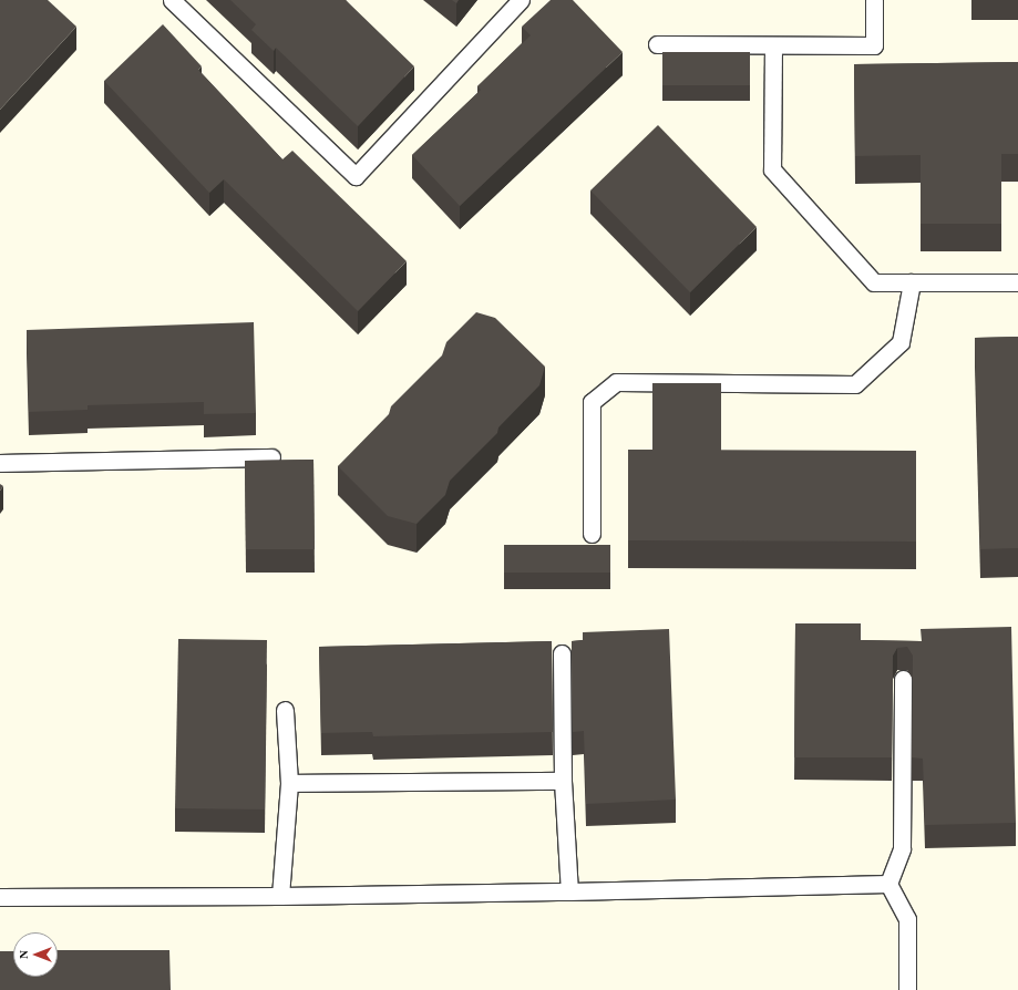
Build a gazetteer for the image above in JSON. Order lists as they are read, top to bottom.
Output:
{
  "north": "left"
}
